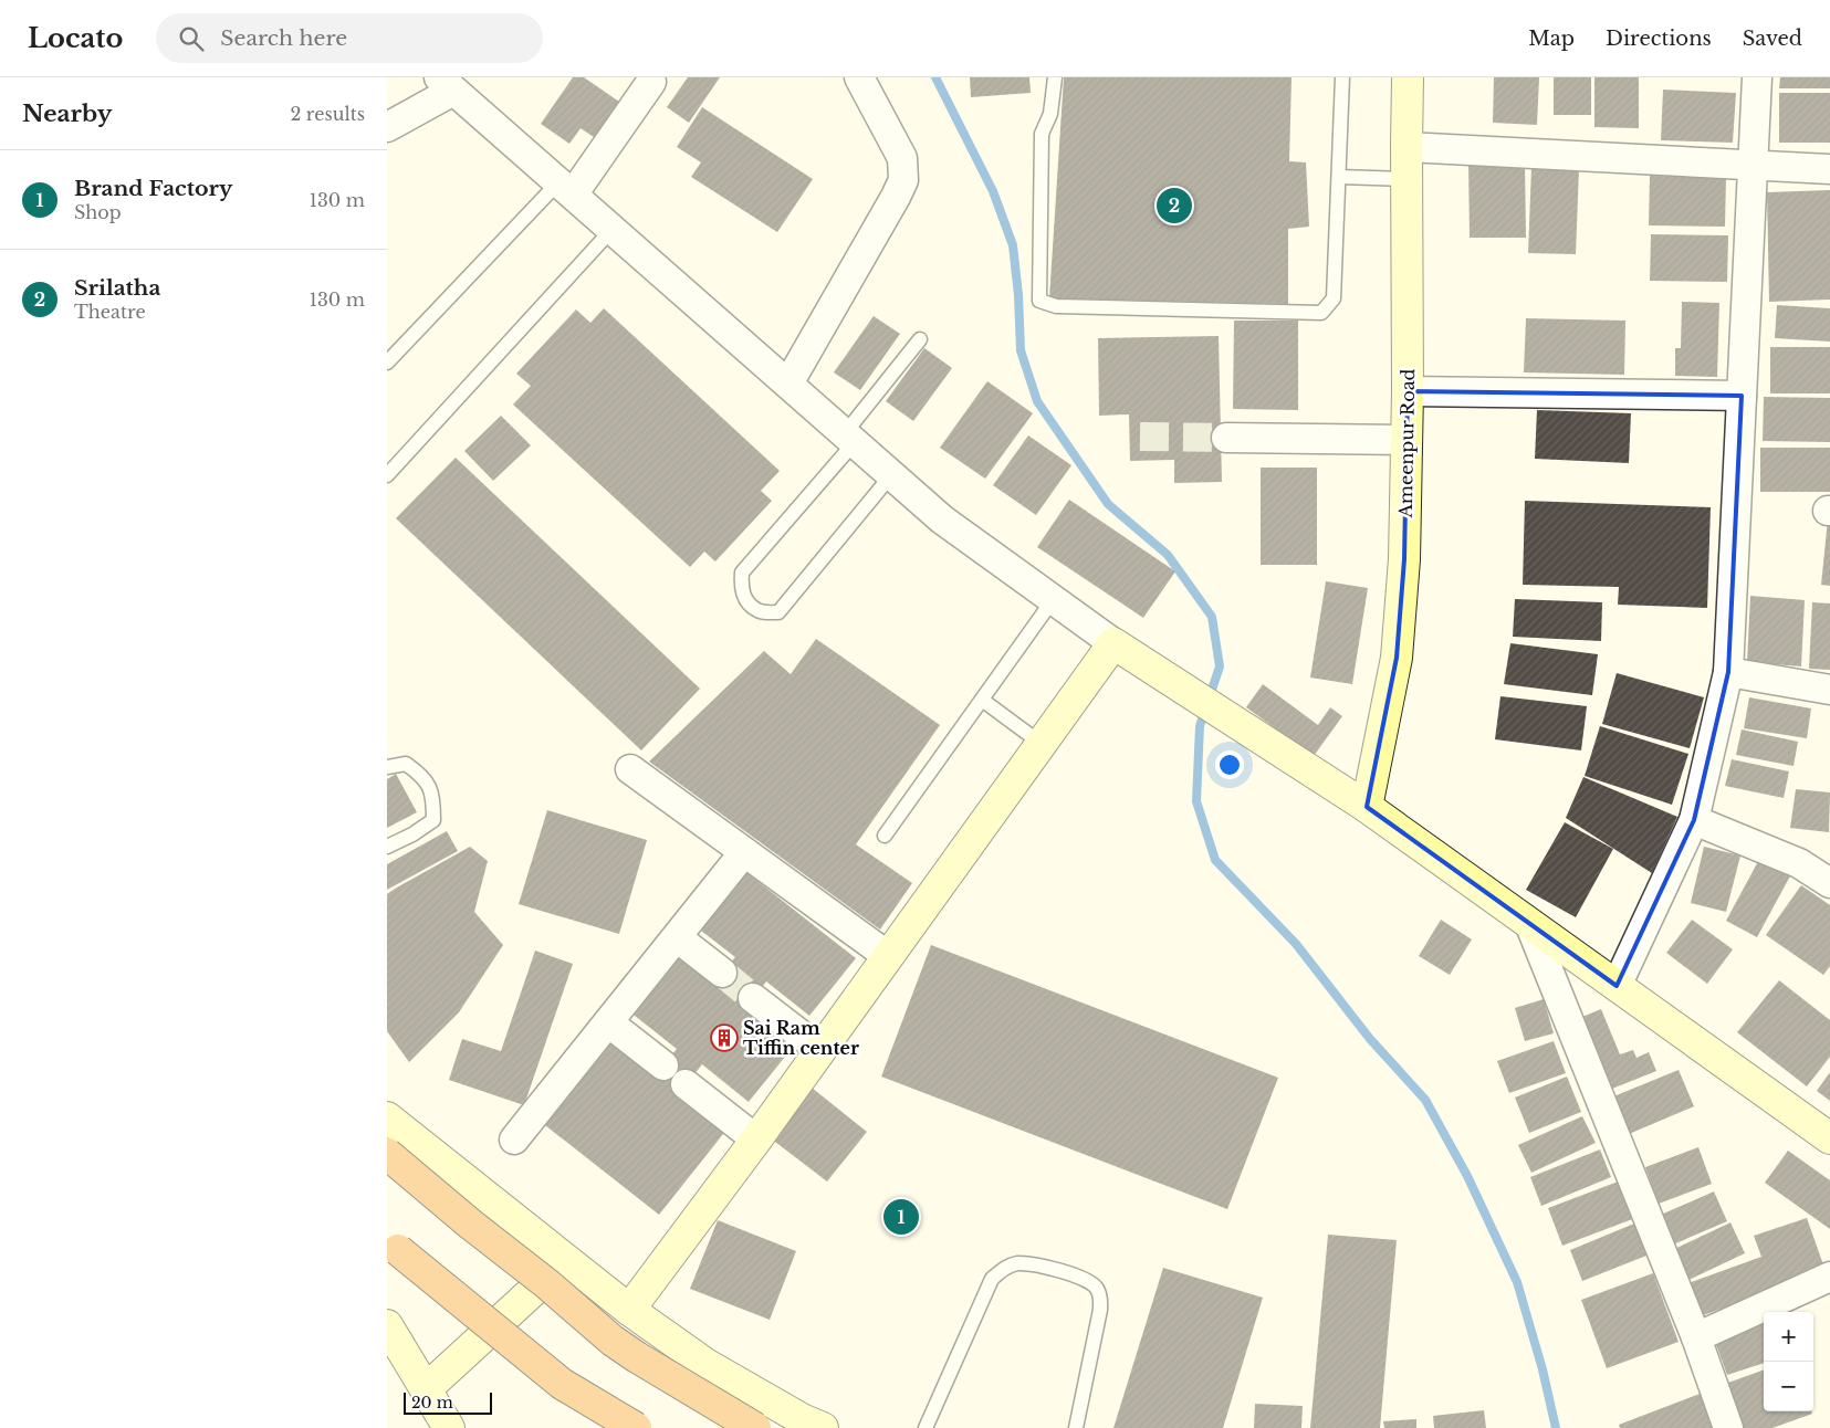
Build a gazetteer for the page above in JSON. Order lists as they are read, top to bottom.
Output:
{
  "streets": {
    "street": ["Ameenpur Road"]
  },
  "places": {
    "building": ["Sai Ram Tiffin center"]
  },
  "scale_bar": "20 m",
  "page": {
    "header": "Locato",
    "search": "Search here",
    "nav": ["Map", "Directions", "Saved"],
    "heading": ["Nearby", "2 results"],
    "list": [
      {
        "mark": "1",
        "name": "Brand Factory",
        "note": "Shop",
        "value": "130 m"
      },
      {
        "mark": "2",
        "name": "Srilatha",
        "note": "Theatre",
        "value": "130 m"
      }
    ],
    "pins": ["2", "1"],
    "map_buttons": ["+", "−"],
    "scale": "20 m"
  }
}
